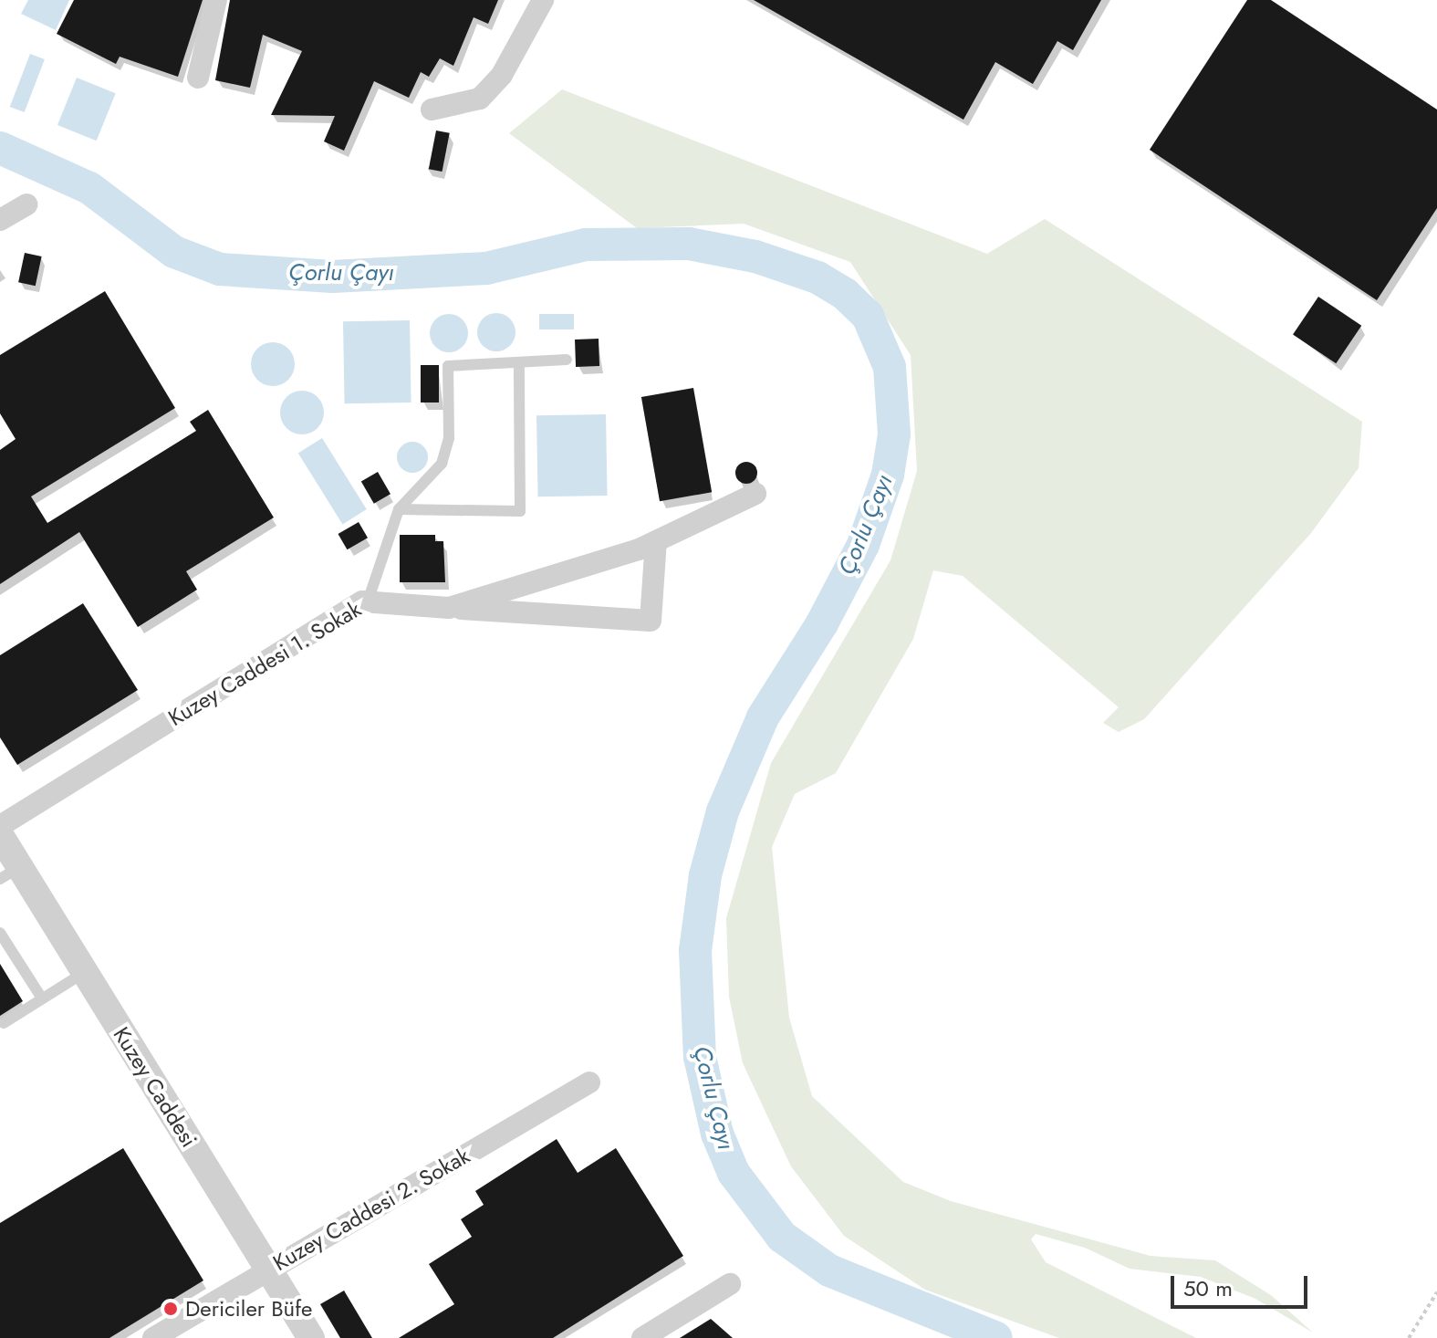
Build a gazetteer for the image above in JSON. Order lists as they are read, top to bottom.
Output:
{
  "streets": {
    "street": ["Kuzey Caddesi 1. Sokak", "Kuzey Caddesi", "Kuzey Caddesi 2. Sokak"]
  },
  "crossings": [
    ["Kuzey Caddesi", "Kuzey Caddesi 2. Sokak"]
  ],
  "water": ["Çorlu Çayı"],
  "places": ["Dericiler Büfe"],
  "scale_bar": "50 m"
}
